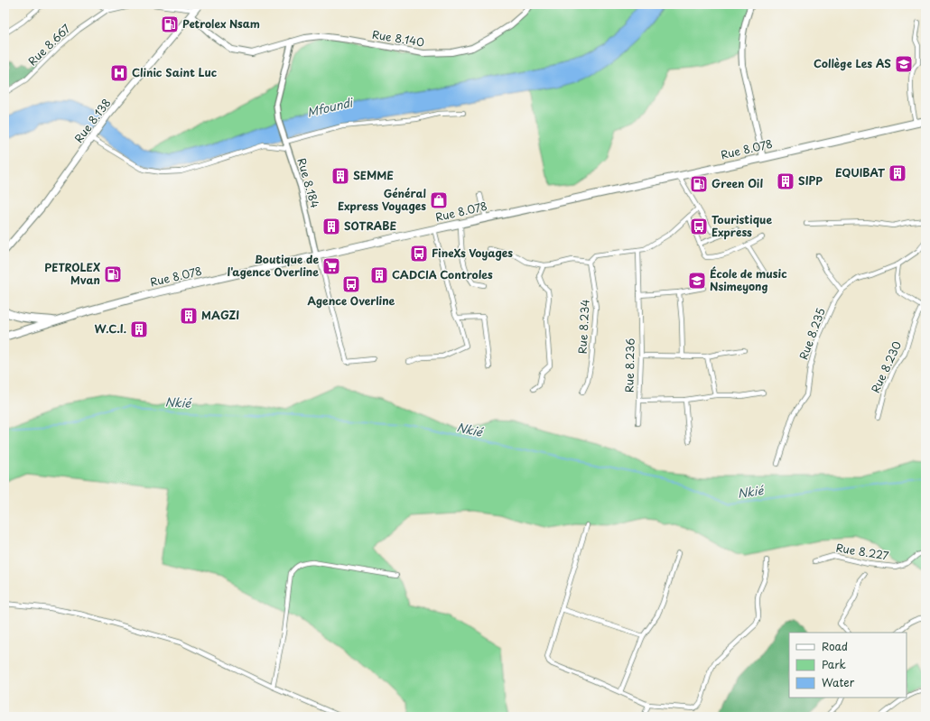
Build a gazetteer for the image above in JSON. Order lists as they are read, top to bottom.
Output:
{
  "streets": {
    "highway": ["Rue 8.078"],
    "main road": ["Rue 8.140", "Rue 8.138"],
    "street": [
      "Rue 8.667",
      "Rue 8.184",
      "Rue 8.234",
      "Rue 8.235",
      "Rue 8.236",
      "Rue 8.230",
      "Rue 8.227"
    ]
  },
  "crossings": [
    ["Rue 8.140", "Rue 8.138"],
    ["Rue 8.140", "Rue 8.184"],
    ["Rue 8.078", "Rue 8.184"]
  ],
  "water": ["Mfoundi", "Nkié"],
  "places": {
    "fuel station": ["Petrolex Nsam", "Green Oil", "PETROLEX Mvan"],
    "school or university": ["Collège Les AS", "École de music Nsimeyong"],
    "hospital": ["Clinic Saint Luc"],
    "building": [
      "EQUIBAT",
      "SEMME",
      "SIPP",
      "SOTRABE",
      "CADCIA Controles",
      "MAGZI",
      "W.C.I."
    ],
    "shop": ["Général Express Voyages"],
    "bus stop": ["Touristique Express", "FineXs Voyages", "Agence Overline"],
    "supermarket": ["Boutique de l'agence Overline"]
  },
  "legend": ["Road", "Park", "Water"]
}
